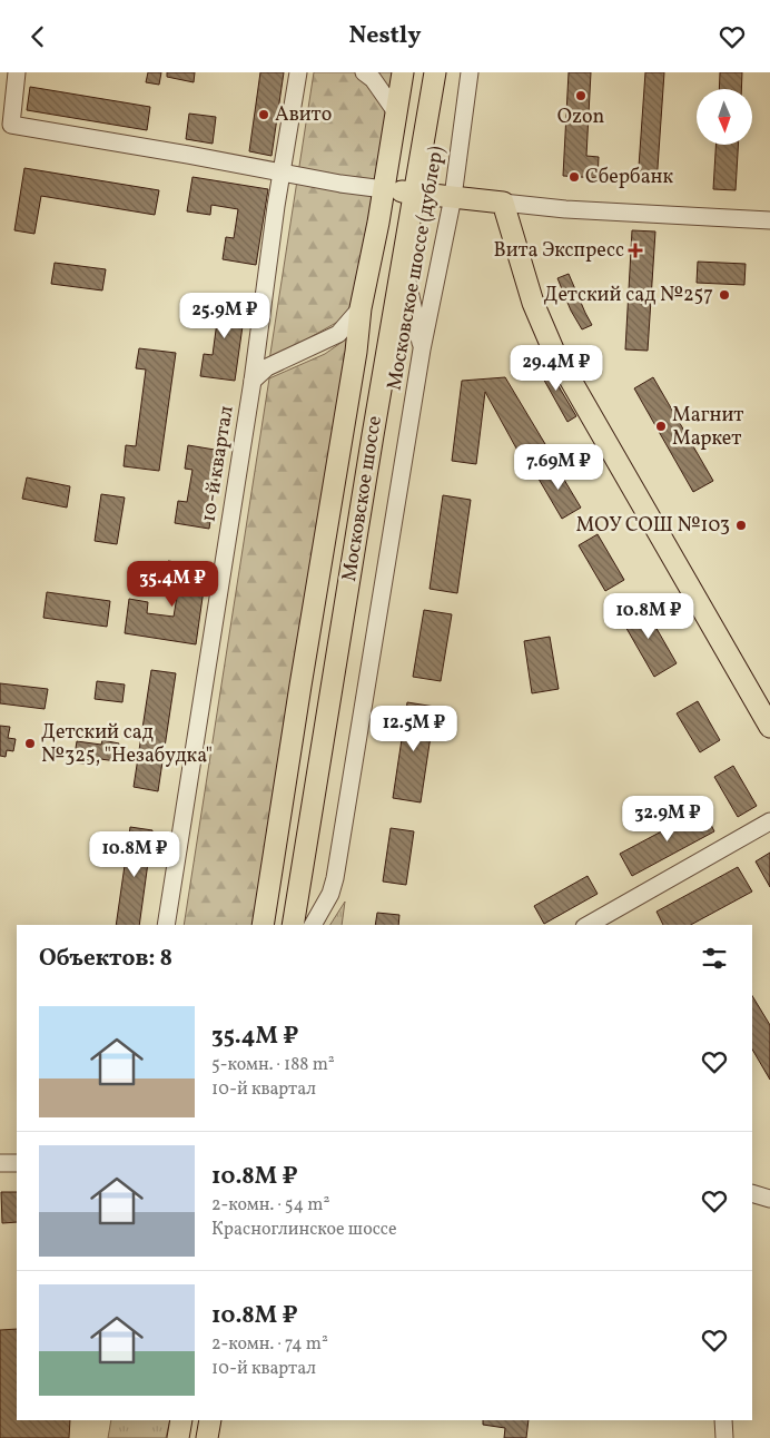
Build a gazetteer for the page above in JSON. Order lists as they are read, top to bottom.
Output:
{
  "streets": {
    "main road": ["Московское шоссе"],
    "street": ["Московское шоссе (дублер)", "10-й квартал"]
  },
  "places": {
    "other": [
      "Ozon",
      "Авито",
      "Сбербанк",
      "Детский сад №257",
      "Магнит Маркет",
      "МОУ СОШ №103",
      "Детский сад №325, \"Незабудка\""
    ],
    "health": ["Вита Экспресс"]
  },
  "north": "bottom",
  "page": {
    "header": "Nestly",
    "price": [
      "25.9M ₽",
      "29.4M ₽",
      "7.69M ₽",
      "35.4M ₽",
      "10.8M ₽",
      "12.5M ₽",
      "32.9M ₽",
      "10.8M ₽"
    ],
    "heading": "Объектов: 8",
    "list": [
      {
        "name": "35.4M ₽",
        "note": "5-комн. · 188 m² · 10-й квартал"
      },
      {
        "name": "10.8M ₽",
        "note": "2-комн. · 54 m² · Красноглинское шоссе"
      },
      {
        "name": "10.8M ₽",
        "note": "2-комн. · 74 m² · 10-й квартал"
      }
    ]
  }
}
